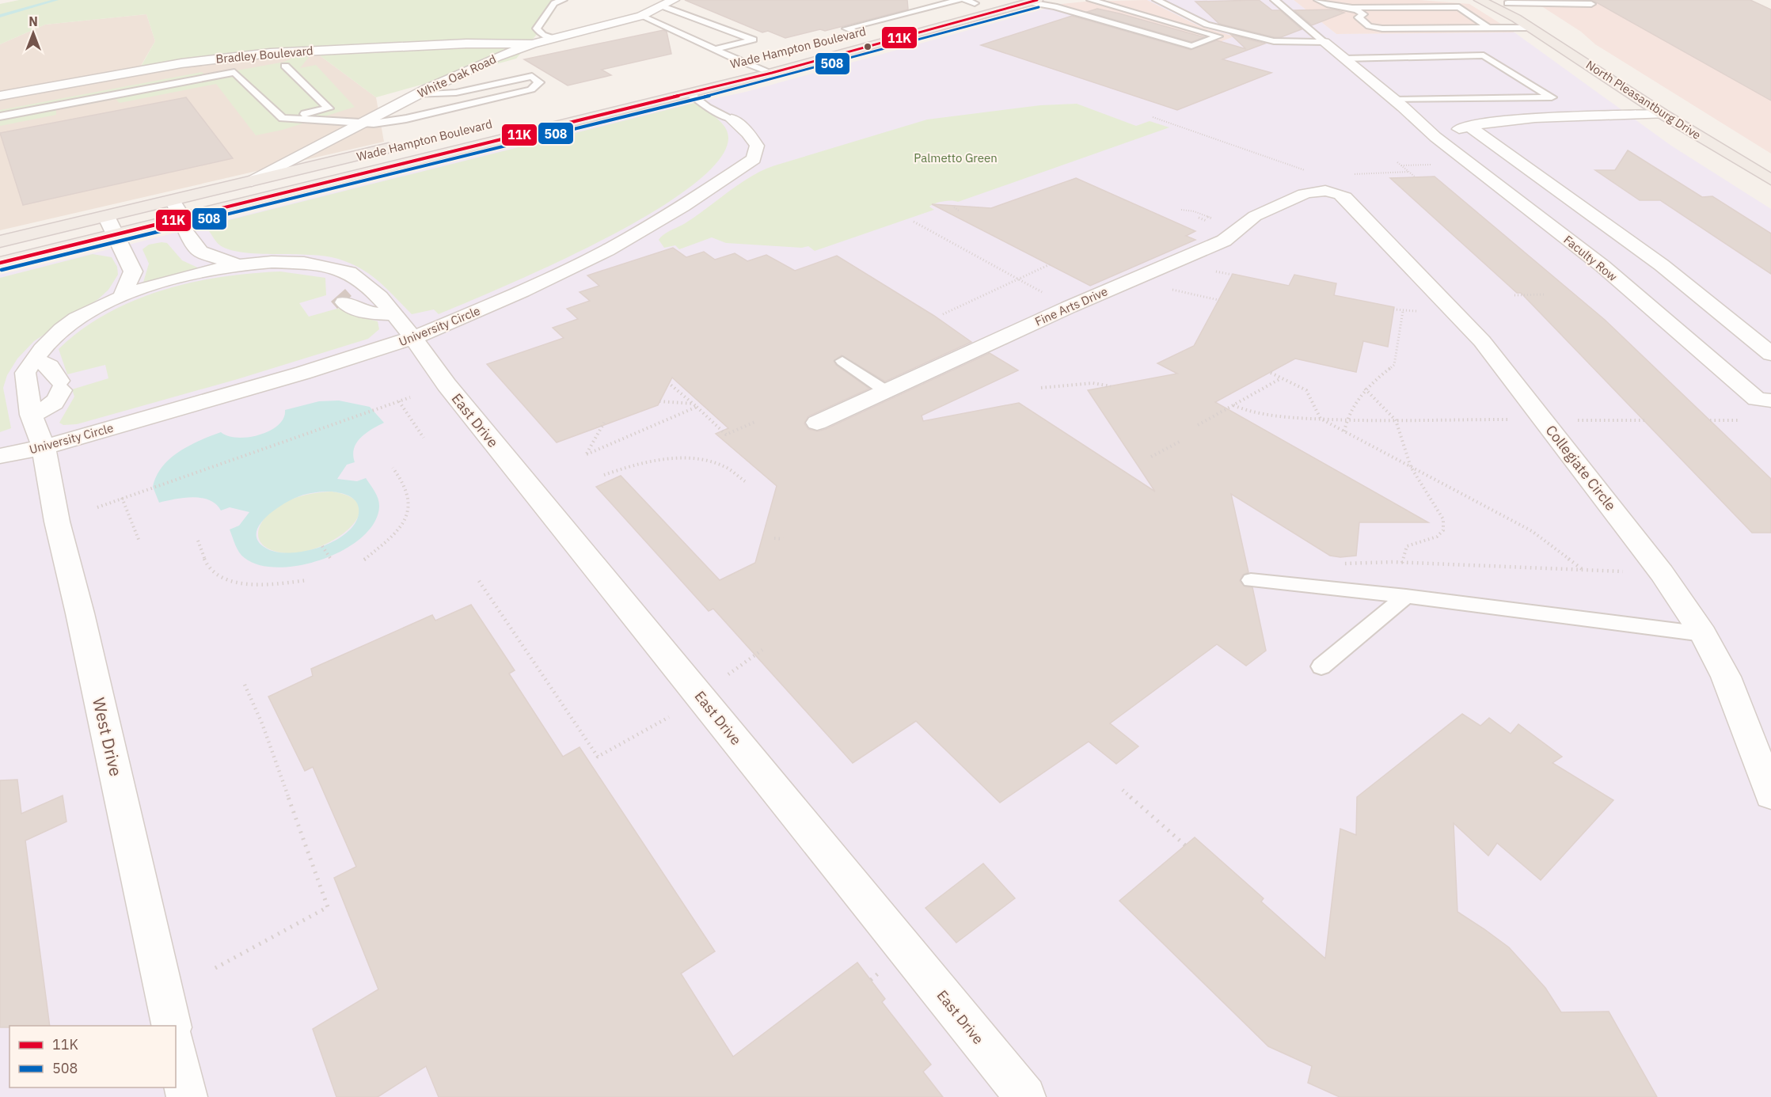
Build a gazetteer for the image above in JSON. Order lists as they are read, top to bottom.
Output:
{
  "streets": {
    "main road": ["Wade Hampton Boulevard", "North Pleasantburg Drive"],
    "street": [
      "Bradley Boulevard",
      "White Oak Road",
      "Faculty Row",
      "Fine Arts Drive",
      "University Circle",
      "East Drive",
      "Collegiate Circle",
      "West Drive"
    ]
  },
  "crossings": [
    ["Wade Hampton Boulevard", "White Oak Road"],
    ["Wade Hampton Boulevard", "University Circle"],
    ["Bradley Boulevard", "White Oak Road"],
    ["Fine Arts Drive", "Collegiate Circle"],
    ["University Circle", "East Drive"],
    ["University Circle", "West Drive"]
  ],
  "parks": ["Palmetto Green"],
  "lines": ["transit line 11K", "transit line 508"],
  "legend": ["11K", "508"],
  "north": "top"
}
